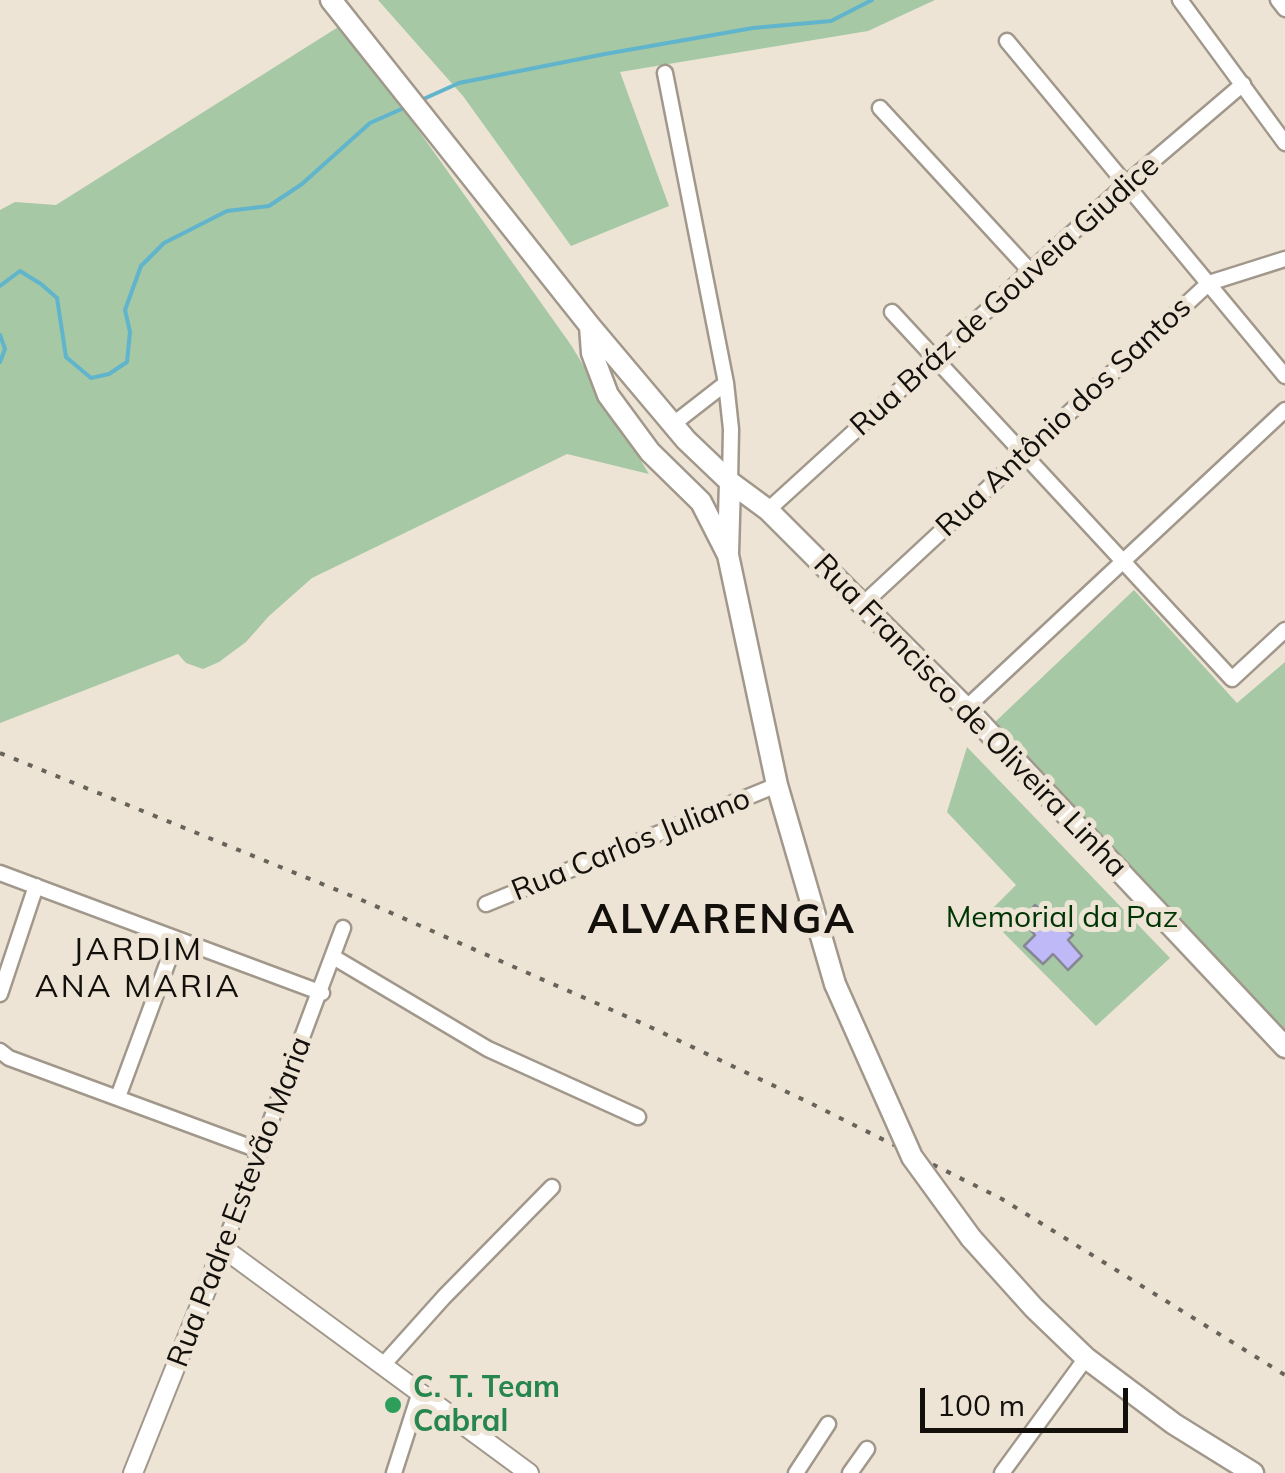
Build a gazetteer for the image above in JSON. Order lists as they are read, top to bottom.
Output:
{
  "streets": {
    "main road": ["Rua Francisco de Oliveira Linha"],
    "street": [
      "Rua Bráz de Gouveia Giudice",
      "Rua Antônio dos Santos",
      "Rua Carlos Juliano",
      "Rua Padre Estevão Maria"
    ]
  },
  "crossings": [
    ["Rua Bráz de Gouveia Giudice", "Rua Francisco de Oliveira Linha"],
    ["Rua Antônio dos Santos", "Rua Francisco de Oliveira Linha"]
  ],
  "districts": ["ALVARENGA", "JARDIM ANA MARIA"],
  "parks": ["Memorial da Paz"],
  "places": ["C. T. Team Cabral"],
  "scale_bar": "100 m"
}
